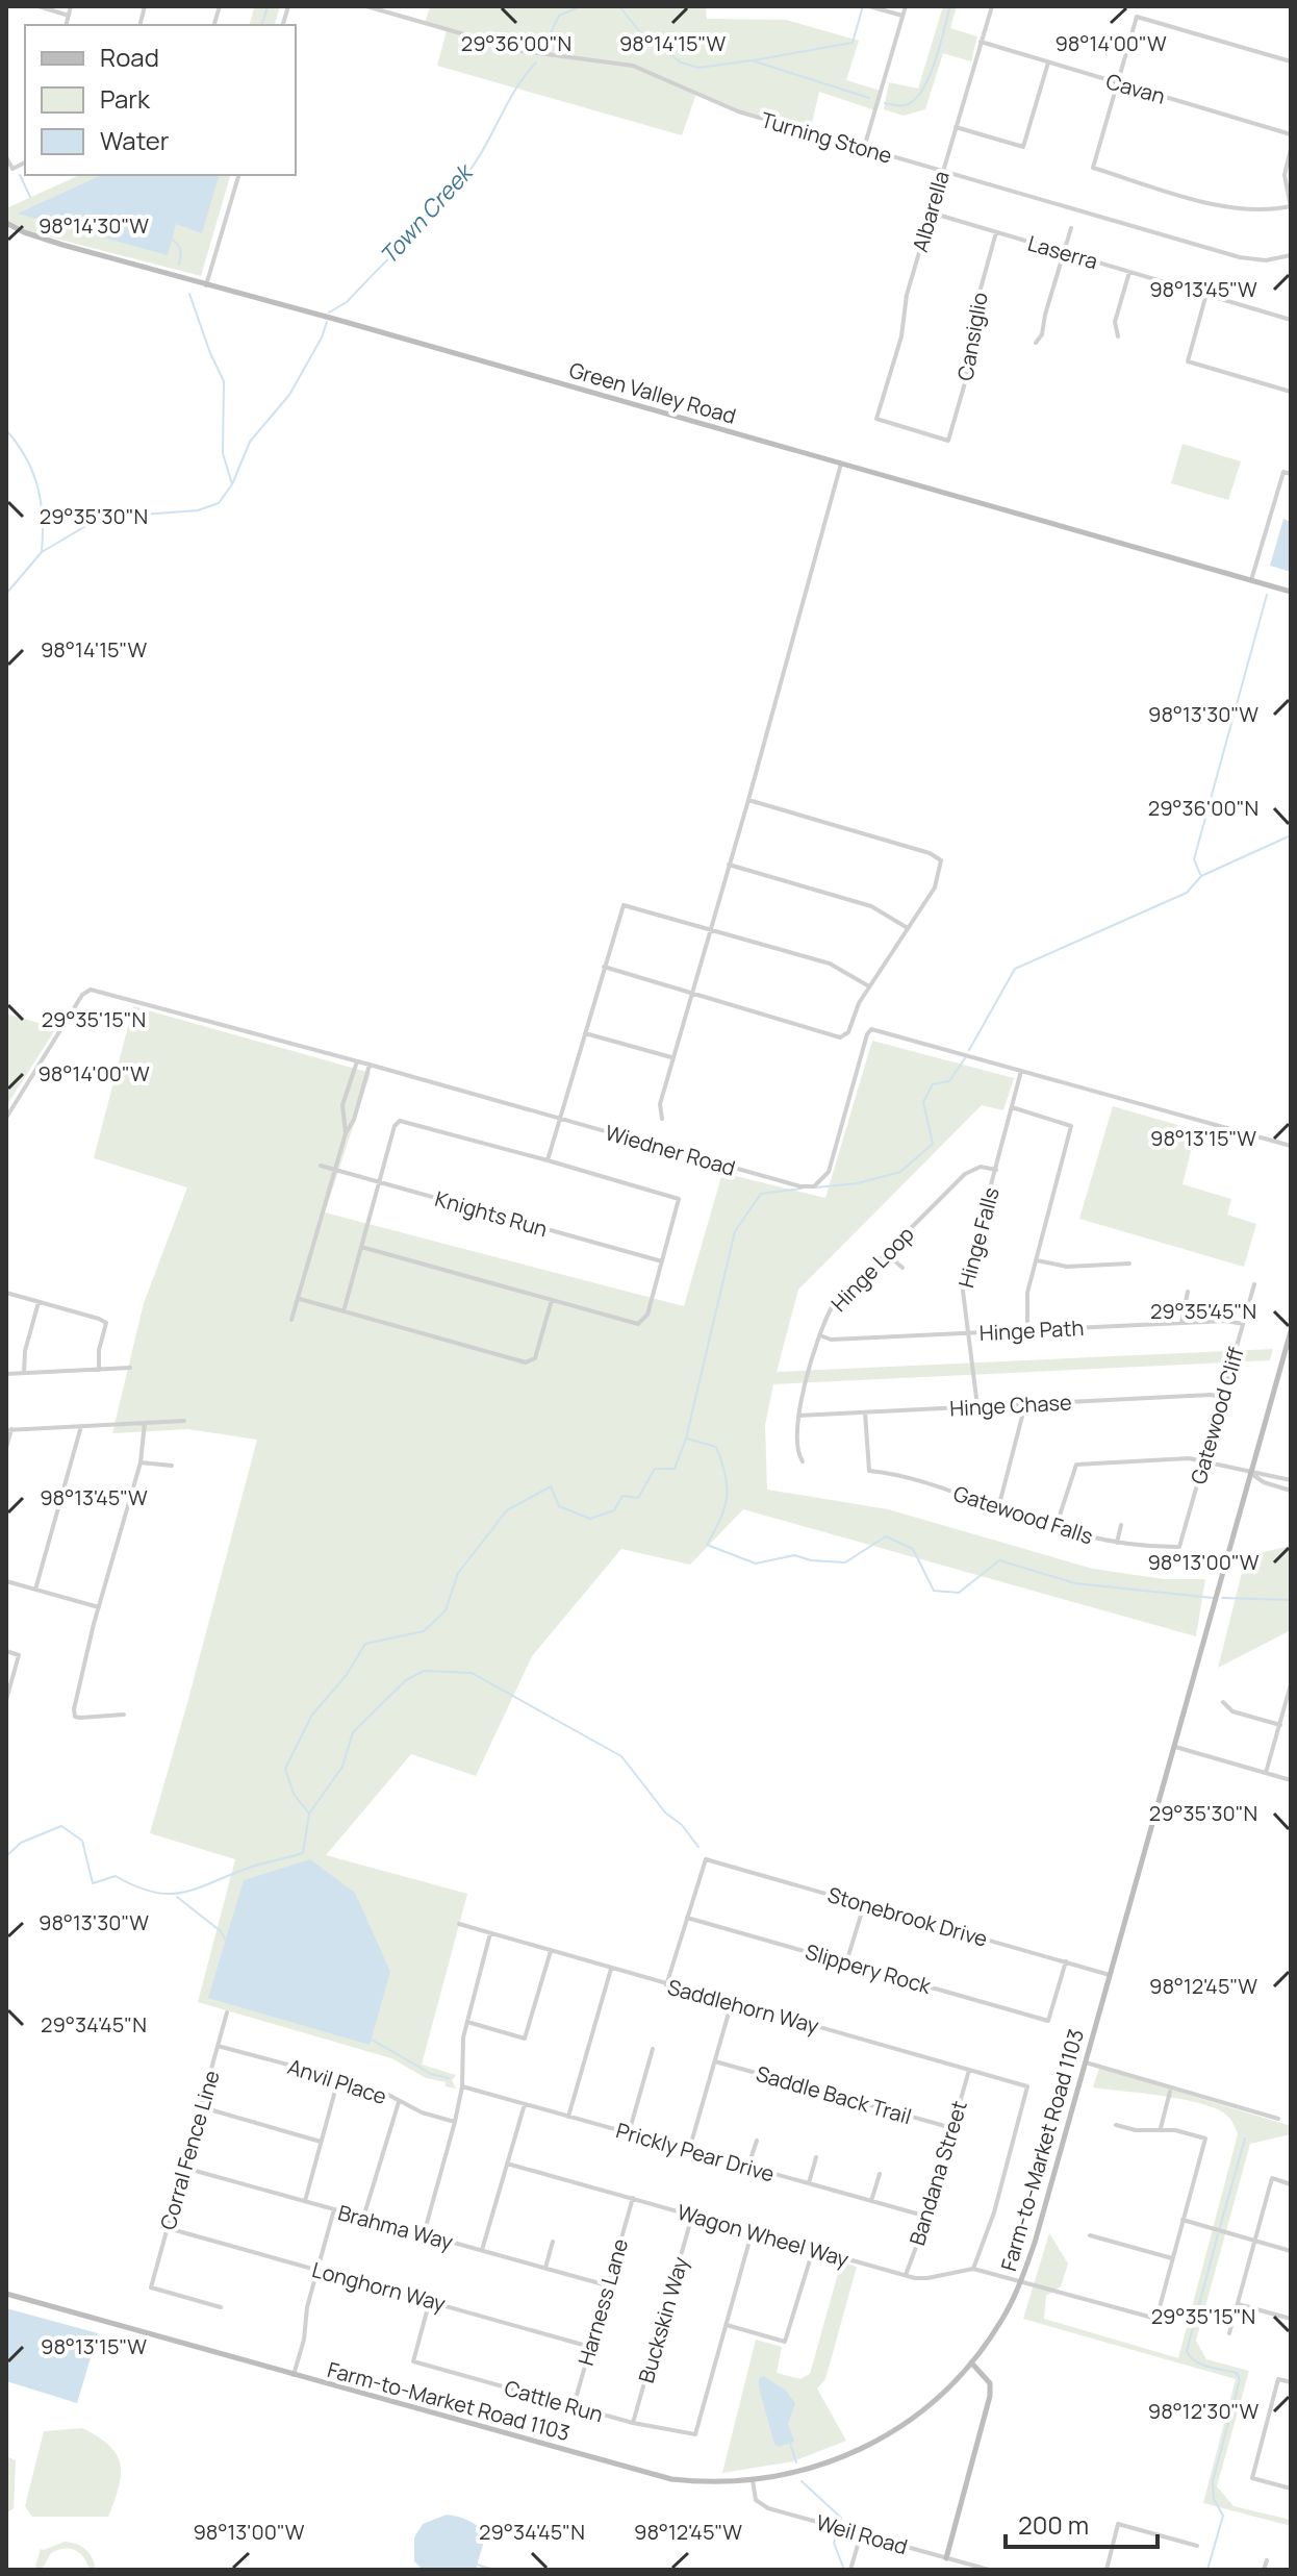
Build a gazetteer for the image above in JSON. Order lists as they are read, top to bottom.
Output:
{
  "streets": {
    "main road": ["Green Valley Road", "Farm-to-Market Road 1103"],
    "street": [
      "Cavan",
      "Turning Stone",
      "Albarella",
      "Laserra",
      "Cansiglio",
      "Wiedner Road",
      "Knights Run",
      "Hinge Falls",
      "Hinge Loop",
      "Hinge Path",
      "Hinge Chase",
      "Gatewood Cliff",
      "Gatewood Falls",
      "Stonebrook Drive",
      "Slippery Rock",
      "Saddlehorn Way",
      "Anvil Place",
      "Saddle Back Trail",
      "Corral Fence Line",
      "Prickly Pear Drive",
      "Bandana Street",
      "Brahma Way",
      "Wagon Wheel Way",
      "Longhorn Way",
      "Harness Lane",
      "Buckskin Way",
      "Cattle Run",
      "Weil Road"
    ]
  },
  "crossings": [
    ["Cavan", "Albarella"],
    ["Turning Stone", "Albarella"],
    ["Albarella", "Laserra"],
    ["Albarella", "Cansiglio"],
    ["Laserra", "Cansiglio"],
    ["Wiedner Road", "Hinge Falls"],
    ["Hinge Falls", "Hinge Loop"],
    ["Hinge Falls", "Hinge Path"],
    ["Hinge Falls", "Hinge Chase"],
    ["Hinge Loop", "Hinge Path"],
    ["Hinge Loop", "Hinge Chase"],
    ["Hinge Path", "Gatewood Cliff"],
    ["Hinge Chase", "Gatewood Cliff"],
    ["Hinge Chase", "Gatewood Falls"],
    ["Gatewood Cliff", "Gatewood Falls"],
    ["Stonebrook Drive", "Slippery Rock"],
    ["Stonebrook Drive", "Farm-to-Market Road 1103"],
    ["Saddlehorn Way", "Bandana Street"],
    ["Saddlehorn Way", "Wagon Wheel Way"],
    ["Anvil Place", "Corral Fence Line"],
    ["Saddle Back Trail", "Bandana Street"],
    ["Corral Fence Line", "Brahma Way"],
    ["Corral Fence Line", "Longhorn Way"],
    ["Farm-to-Market Road 1103", "Wagon Wheel Way"],
    ["Farm-to-Market Road 1103", "Weil Road"],
    ["Prickly Pear Drive", "Bandana Street"],
    ["Bandana Street", "Wagon Wheel Way"],
    ["Brahma Way", "Harness Lane"],
    ["Wagon Wheel Way", "Harness Lane"],
    ["Wagon Wheel Way", "Buckskin Way"],
    ["Longhorn Way", "Harness Lane"],
    ["Longhorn Way", "Cattle Run"],
    ["Harness Lane", "Cattle Run"],
    ["Buckskin Way", "Cattle Run"]
  ],
  "water": ["Town Creek"],
  "legend": ["Road", "Park", "Water"],
  "scale_bar": "200 m",
  "coordinates": [
    "98°14'15\"W",
    "98°14'00\"W",
    "29°36'00\"N",
    "98°14'30\"W",
    "98°13'45\"W",
    "29°35'30\"N",
    "98°13'30\"W",
    "29°35'15\"N",
    "98°13'15\"W",
    "29°35'45\"N",
    "98°13'00\"W",
    "98°12'45\"W",
    "29°34'45\"N",
    "98°12'30\"W"
  ]
}
